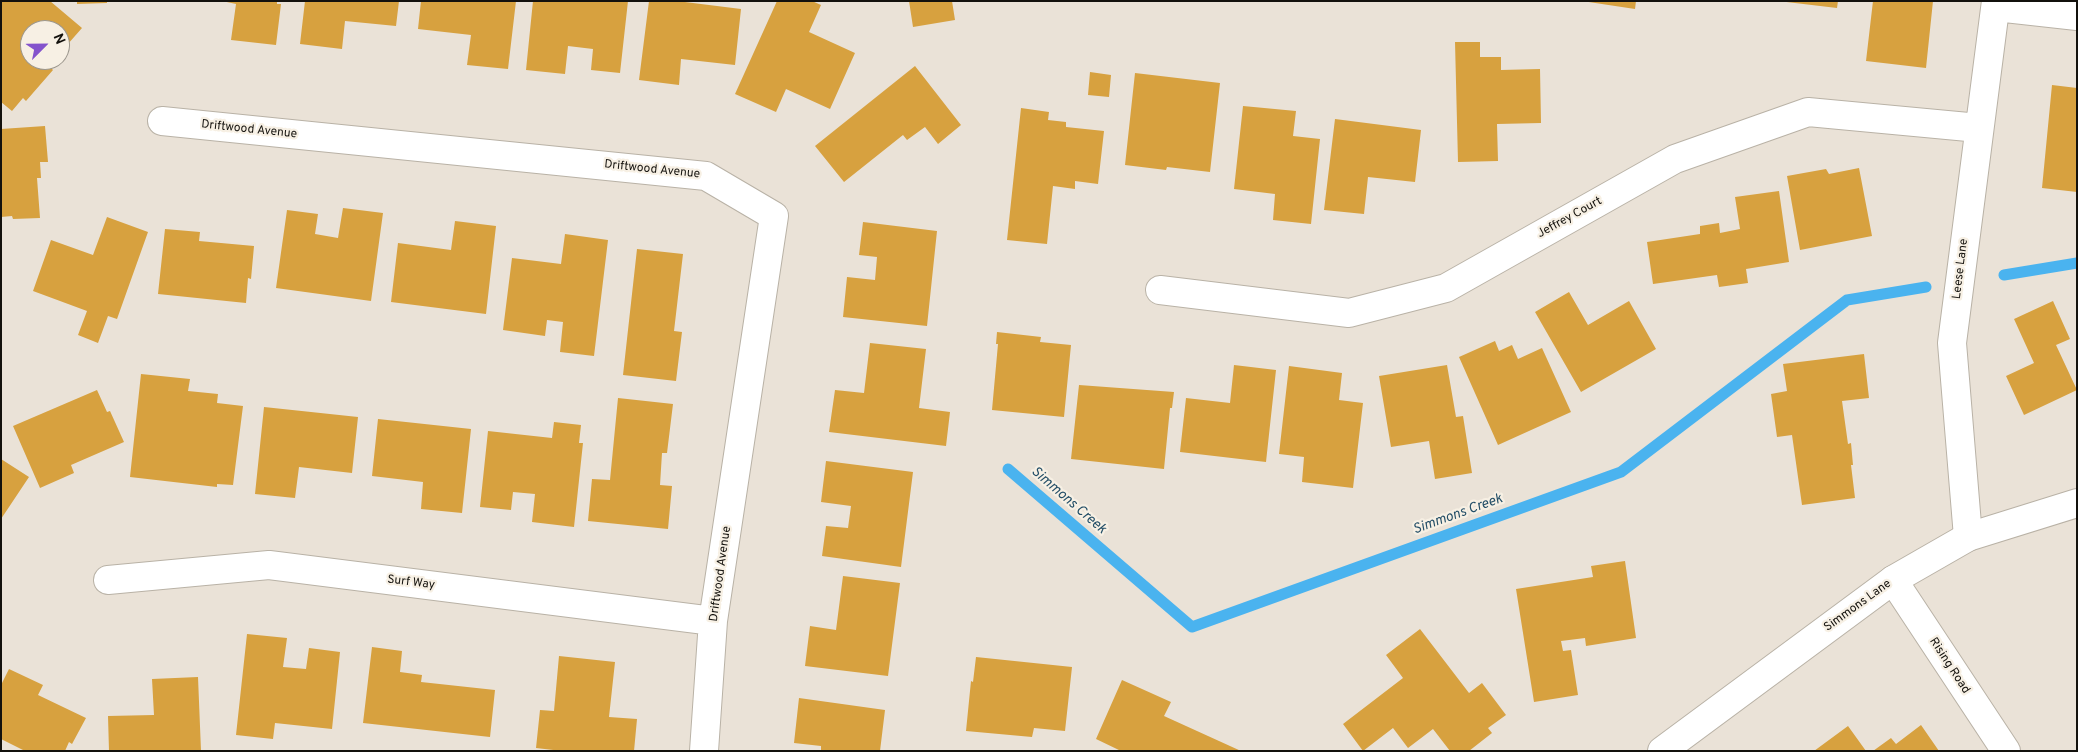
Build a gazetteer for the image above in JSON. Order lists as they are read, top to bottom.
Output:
{
  "streets": {
    "street": [
      "Driftwood Avenue",
      "Jeffrey Court",
      "Leese Lane",
      "Surf Way",
      "Simmons Lane",
      "Rising Road"
    ]
  },
  "crossings": [
    ["Driftwood Avenue", "Surf Way"],
    ["Jeffrey Court", "Leese Lane"],
    ["Leese Lane", "Simmons Lane"],
    ["Simmons Lane", "Rising Road"]
  ],
  "water": ["Simmons Creek"],
  "north": "top right"
}
